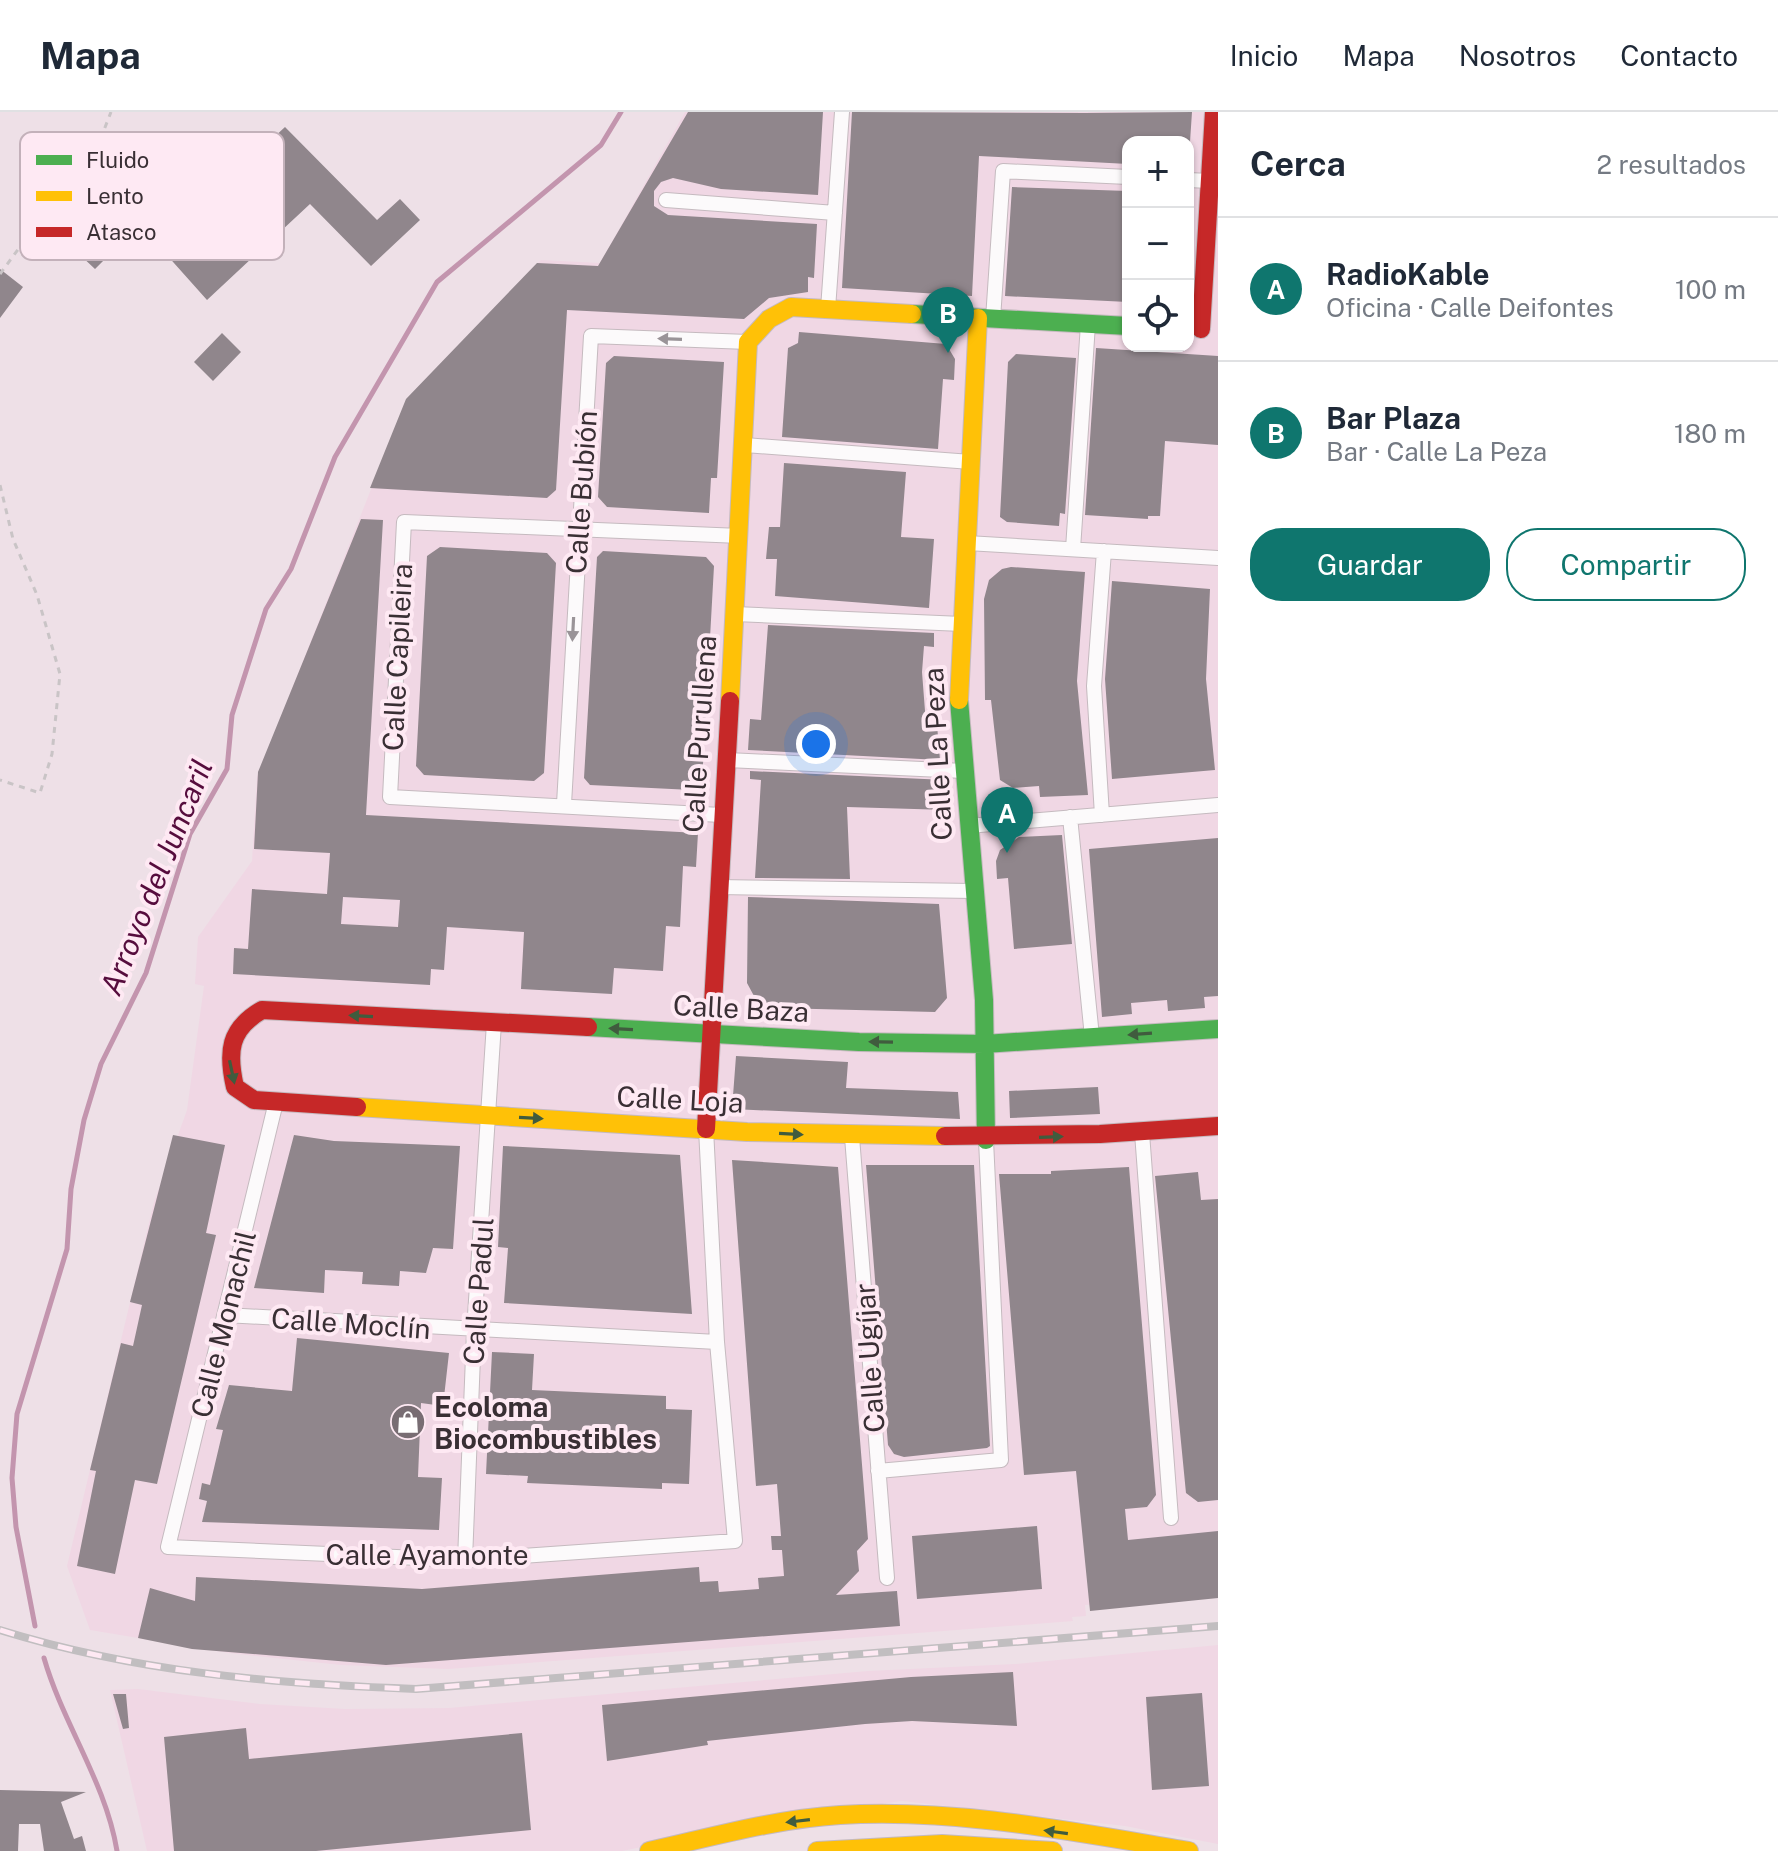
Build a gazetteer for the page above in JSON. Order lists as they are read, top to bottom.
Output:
{
  "streets": {
    "main road": [
      "Calle Purullena",
      "Calle La Peza",
      "Calle Baza",
      "Calle Loja"
    ],
    "street": [
      "Calle Bubión",
      "Calle Capileira",
      "Calle Padul",
      "Calle Moclín",
      "Calle Monachil",
      "Calle Ugíjar",
      "Calle Ayamonte"
    ]
  },
  "crossings": [
    ["Calle Bubión", "Calle Capileira"],
    ["Calle Bubión", "Calle Purullena"],
    ["Calle Capileira", "Calle Purullena"],
    ["Calle Purullena", "Calle Baza"],
    ["Calle Purullena", "Calle Loja"],
    ["Calle La Peza", "Calle Baza"],
    ["Calle La Peza", "Calle Loja"],
    ["Calle Baza", "Calle Loja"],
    ["Calle Baza", "Calle Padul"],
    ["Calle Loja", "Calle Padul"],
    ["Calle Loja", "Calle Monachil"],
    ["Calle Loja", "Calle Ugíjar"],
    ["Calle Padul", "Calle Moclín"],
    ["Calle Padul", "Calle Ayamonte"],
    ["Calle Moclín", "Calle Monachil"],
    ["Calle Moclín", "Calle Ayamonte"],
    ["Calle Monachil", "Calle Ayamonte"]
  ],
  "one_way": ["Calle Baza", "Calle Loja"],
  "water": ["Arroyo del Juncaril"],
  "places": {
    "shop": ["Ecoloma Biocombustibles"]
  },
  "legend": ["Fluido", "Lento", "Atasco"],
  "page": {
    "header": "Mapa",
    "nav": [
      "Inicio",
      "Mapa",
      "Nosotros",
      "Contacto"
    ],
    "heading": ["Cerca", "2 resultados"],
    "map_buttons": ["+", "−"],
    "list": [
      {
        "mark": "A",
        "name": "RadioKable",
        "note": "Oficina · Calle Deifontes",
        "value": "100 m"
      },
      {
        "mark": "B",
        "name": "Bar Plaza",
        "note": "Bar · Calle La Peza",
        "value": "180 m"
      }
    ],
    "pins": ["B", "A"],
    "buttons": ["Guardar", "Compartir"]
  }
}
